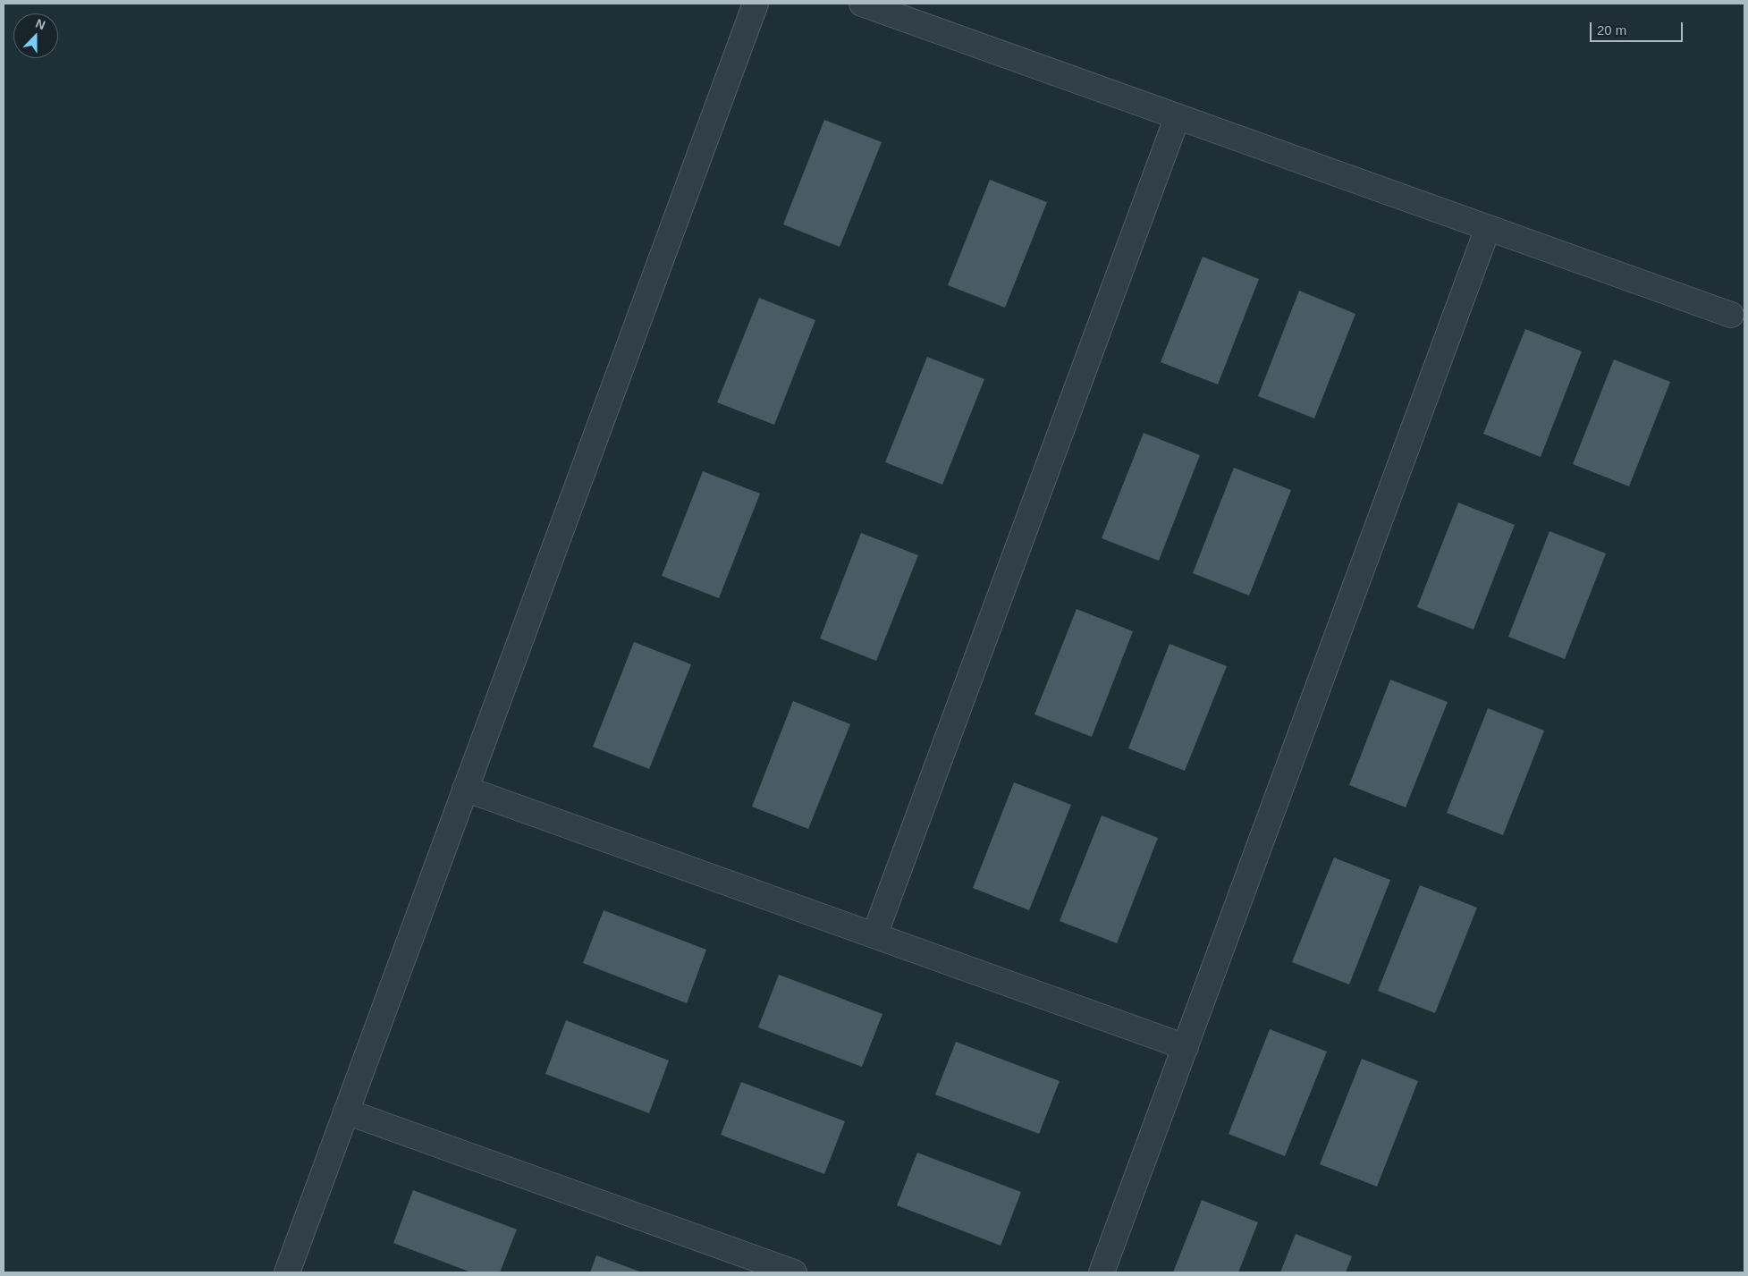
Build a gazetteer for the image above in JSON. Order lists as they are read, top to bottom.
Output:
{
  "scale_bar": "20 m",
  "north": "top"
}
